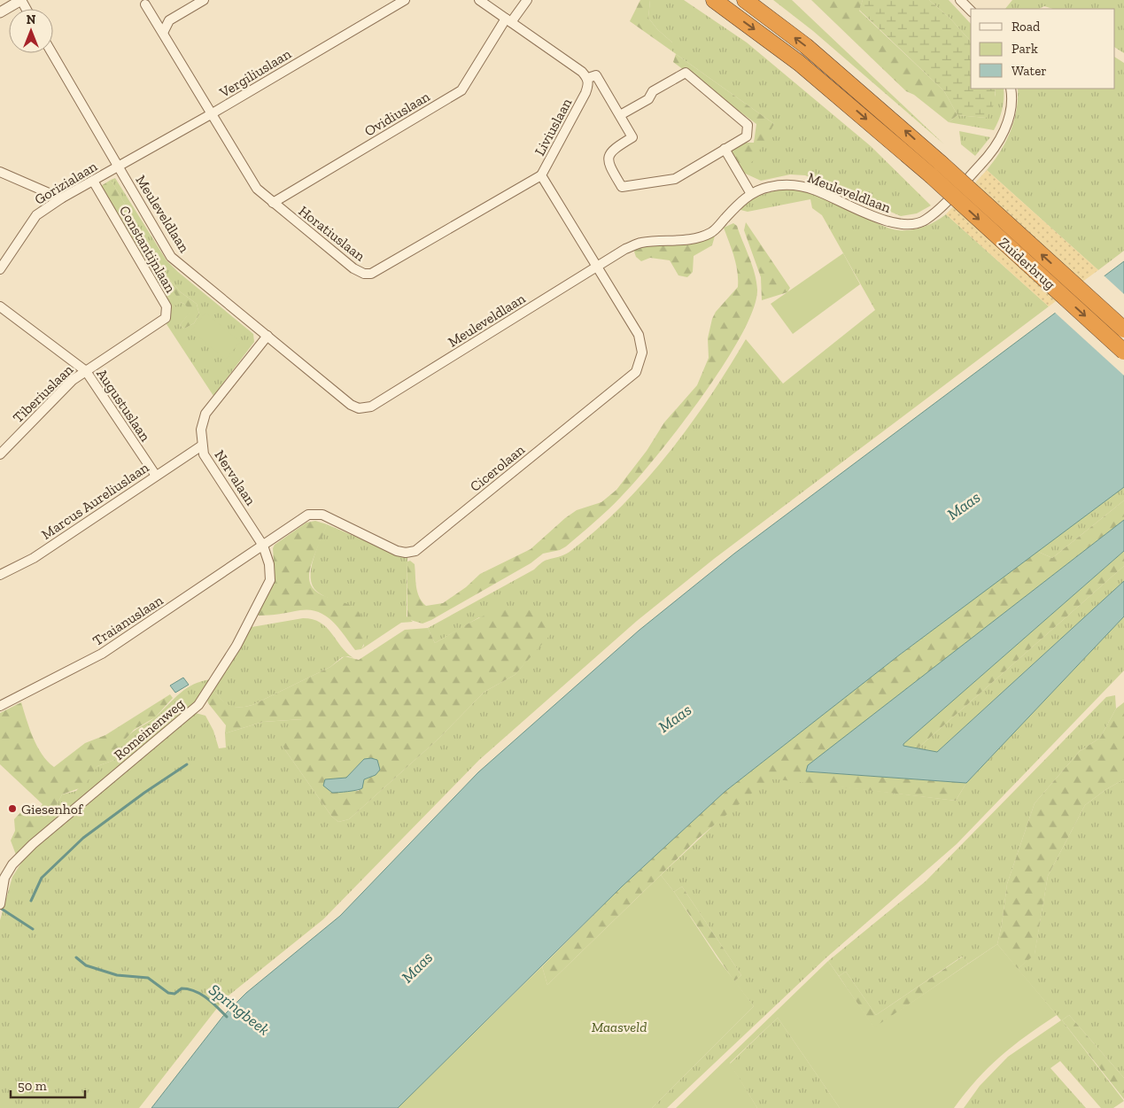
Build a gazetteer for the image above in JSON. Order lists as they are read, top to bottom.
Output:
{
  "streets": {
    "highway": ["Zuiderbrug"],
    "street": [
      "Vergiliuslaan",
      "Ovidiuslaan",
      "Liviuslaan",
      "Gorizialaan",
      "Meuleveldlaan",
      "Horatiuslaan",
      "Constantijnlaan",
      "Tiberiuslaan",
      "Augustuslaan",
      "Cicerolaan",
      "Nervalaan",
      "Marcus Aureliuslaan",
      "Traianuslaan",
      "Romeinenweg"
    ]
  },
  "crossings": [
    ["Vergiliuslaan", "Gorizialaan"],
    ["Vergiliuslaan", "Meuleveldlaan"],
    ["Vergiliuslaan", "Horatiuslaan"],
    ["Ovidiuslaan", "Horatiuslaan"],
    ["Liviuslaan", "Meuleveldlaan"],
    ["Liviuslaan", "Horatiuslaan"],
    ["Liviuslaan", "Cicerolaan"],
    ["Gorizialaan", "Meuleveldlaan"],
    ["Gorizialaan", "Constantijnlaan"],
    ["Meuleveldlaan", "Cicerolaan"],
    ["Meuleveldlaan", "Nervalaan"],
    ["Constantijnlaan", "Tiberiuslaan"],
    ["Constantijnlaan", "Augustuslaan"],
    ["Tiberiuslaan", "Augustuslaan"],
    ["Augustuslaan", "Marcus Aureliuslaan"],
    ["Cicerolaan", "Nervalaan"],
    ["Cicerolaan", "Traianuslaan"],
    ["Cicerolaan", "Romeinenweg"],
    ["Nervalaan", "Marcus Aureliuslaan"],
    ["Nervalaan", "Traianuslaan"],
    ["Nervalaan", "Romeinenweg"],
    ["Traianuslaan", "Romeinenweg"]
  ],
  "water": ["Maas", "Springbeek"],
  "parks": ["Maasveld"],
  "places": ["Giesenhof"],
  "legend": ["Road", "Park", "Water"],
  "scale_bar": "50 m",
  "north": "top"
}
